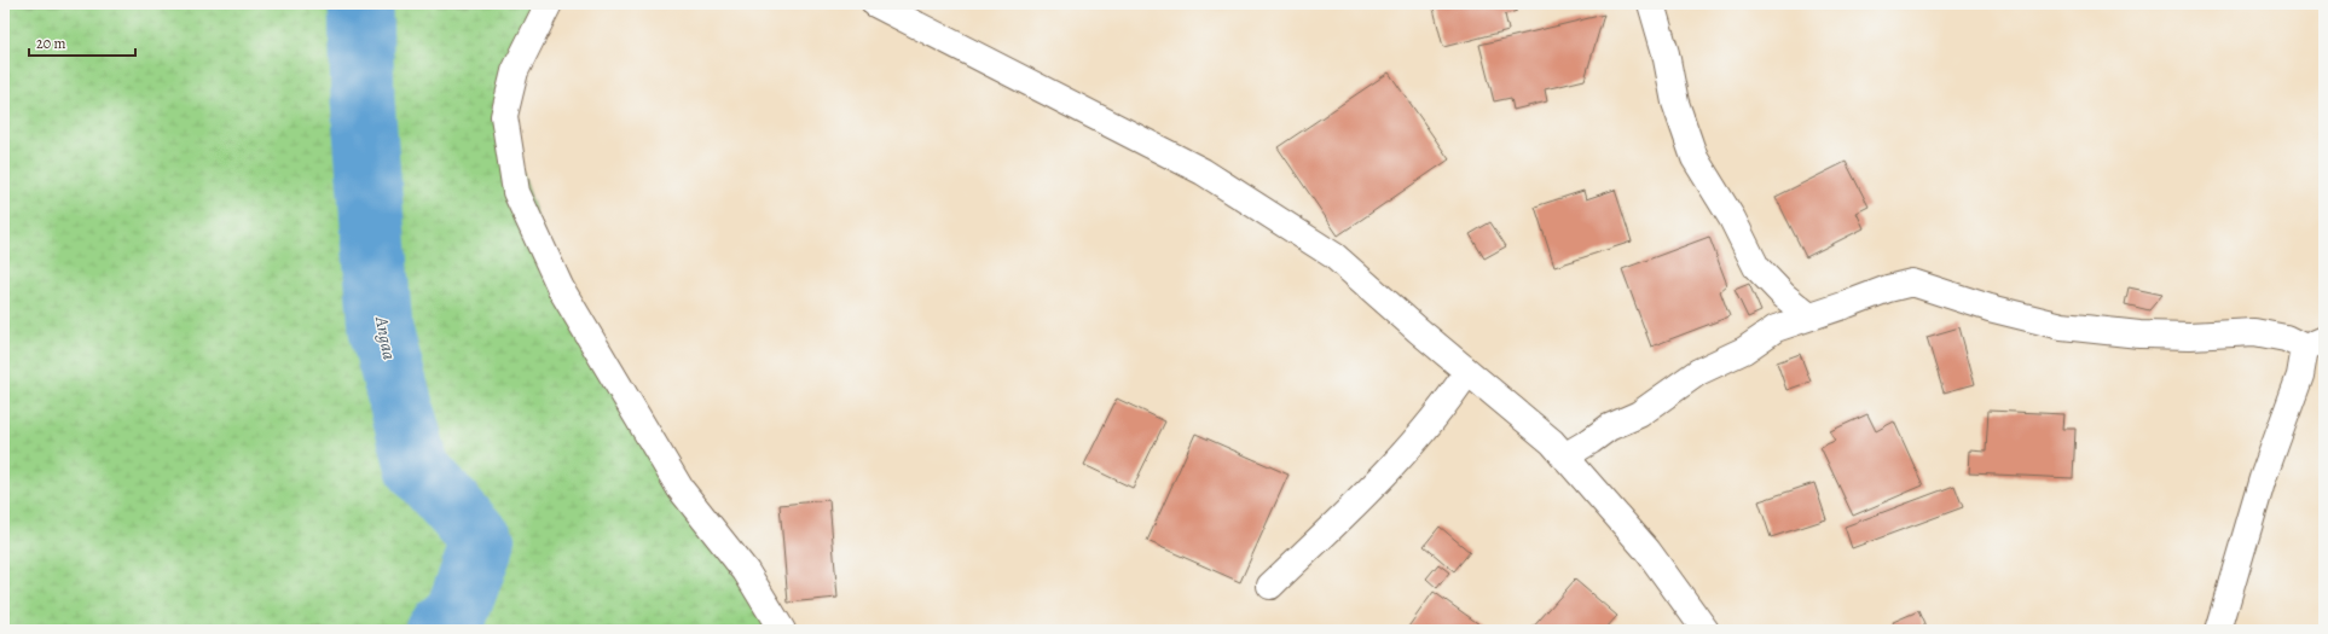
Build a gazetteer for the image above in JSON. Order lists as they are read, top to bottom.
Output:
{
  "water": ["Angaa"],
  "scale_bar": "20 m"
}
